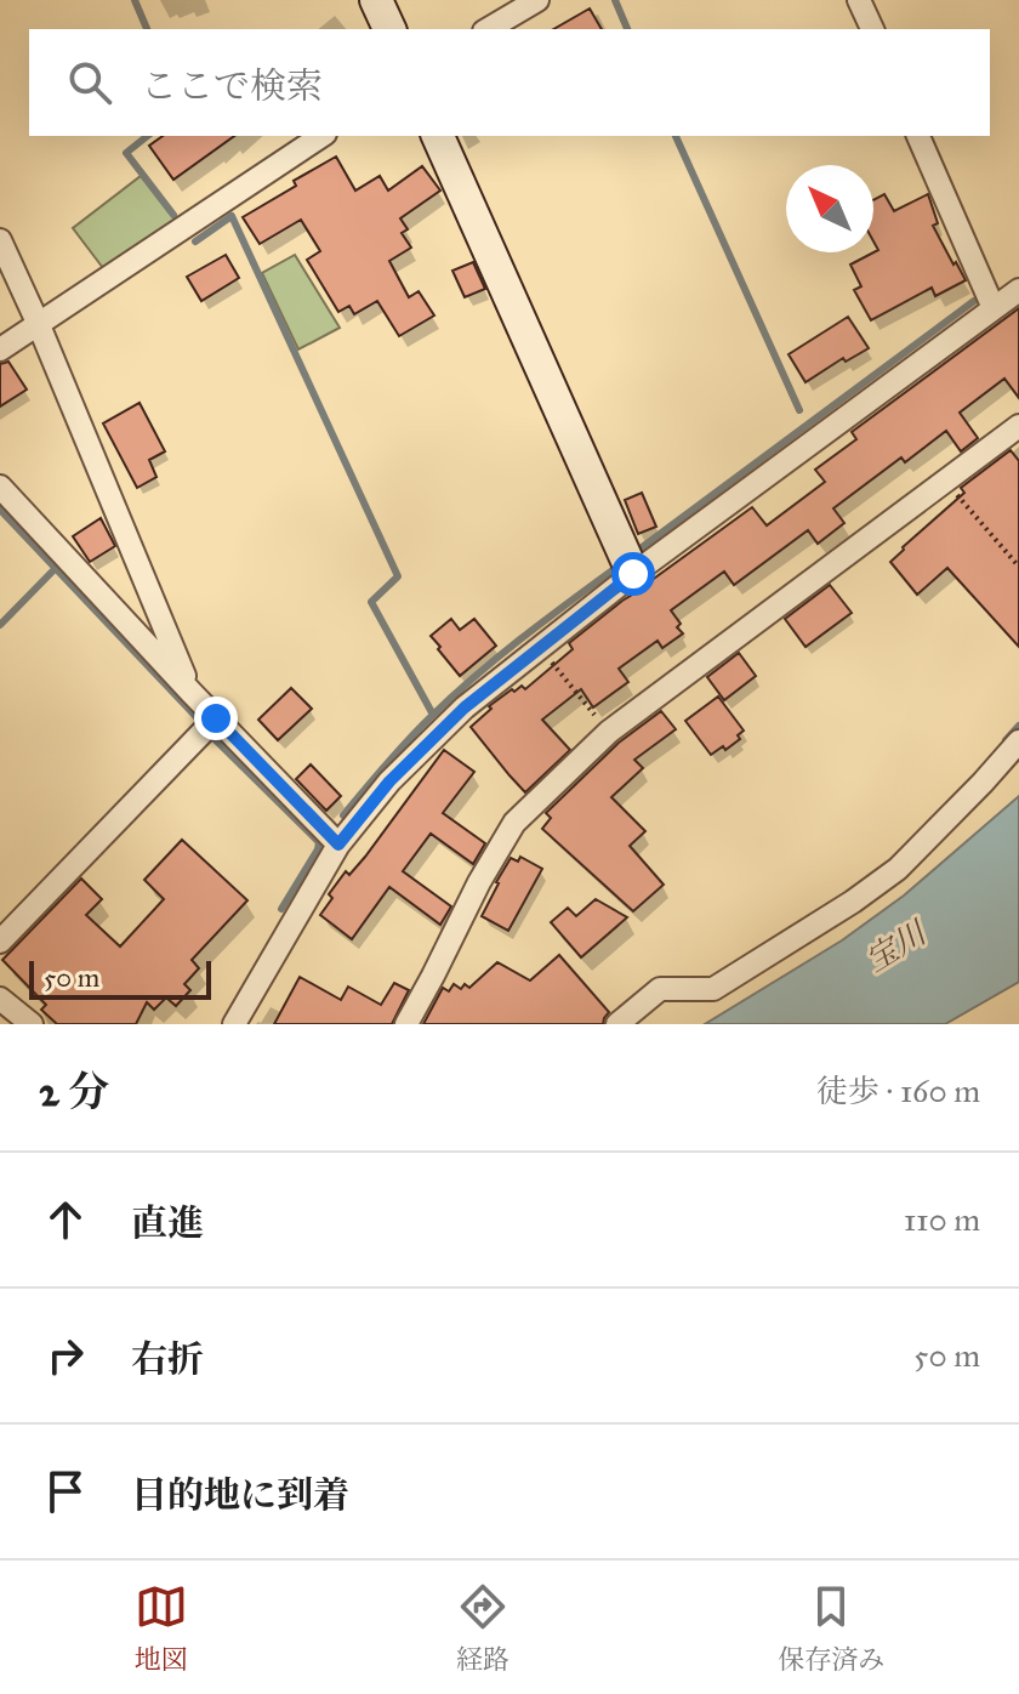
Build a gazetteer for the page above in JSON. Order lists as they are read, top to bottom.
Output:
{
  "water": ["宝川"],
  "scale_bar": "50 m",
  "north": "top left",
  "page": {
    "search": "ここで検索",
    "scale": "50 m",
    "heading": ["2 分", "徒歩 · 160 m"],
    "list": [
      ["直進", "110 m"],
      ["右折", "50 m"],
      "目的地に到着"
    ],
    "nav": ["地図", "経路", "保存済み"]
  }
}
